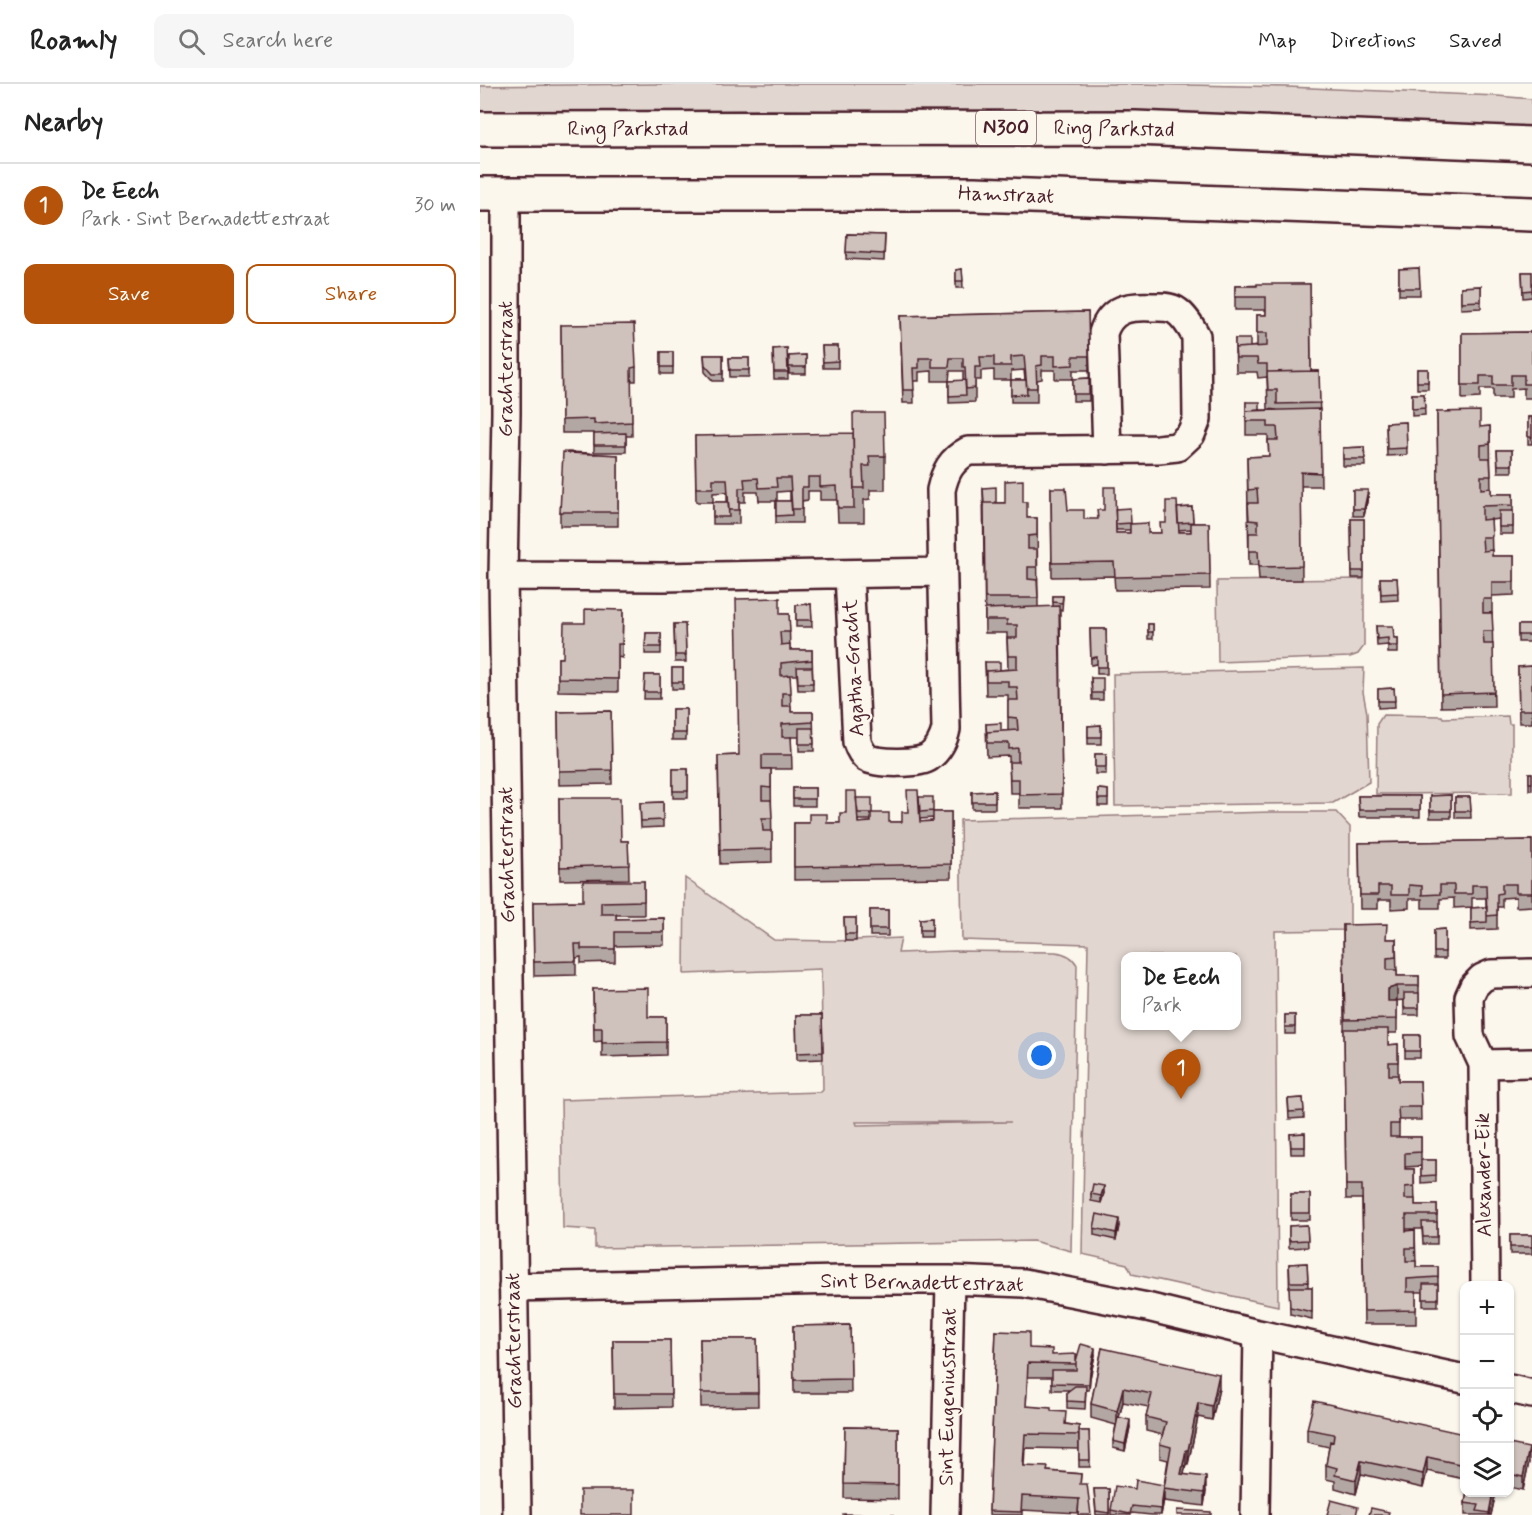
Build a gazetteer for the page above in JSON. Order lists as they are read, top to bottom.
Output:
{
  "streets": {
    "main road": ["N300", "Ring Parkstad", "Hamstraat"],
    "street": [
      "Grachterstraat",
      "Agatha-Gracht",
      "Alexander-Eik",
      "Sint Bernadettestraat",
      "Sint Eugeniusstraat"
    ]
  },
  "crossings": [
    ["Hamstraat", "Grachterstraat"],
    ["Grachterstraat", "Agatha-Gracht"],
    ["Grachterstraat", "Sint Bernadettestraat"],
    ["Sint Bernadettestraat", "Sint Eugeniusstraat"]
  ],
  "page": {
    "header": "Roamly",
    "search": "Search here",
    "nav": ["Map", "Directions", "Saved"],
    "heading": "Nearby",
    "list": [
      {
        "mark": "1",
        "name": "De Eech",
        "note": "Park · Sint Bernadettestraat",
        "value": "30 m"
      }
    ],
    "buttons": ["Save", "Share"],
    "popup": ["De Eech", "Park"],
    "pins": "1",
    "map_buttons": ["+", "−"]
  }
}
